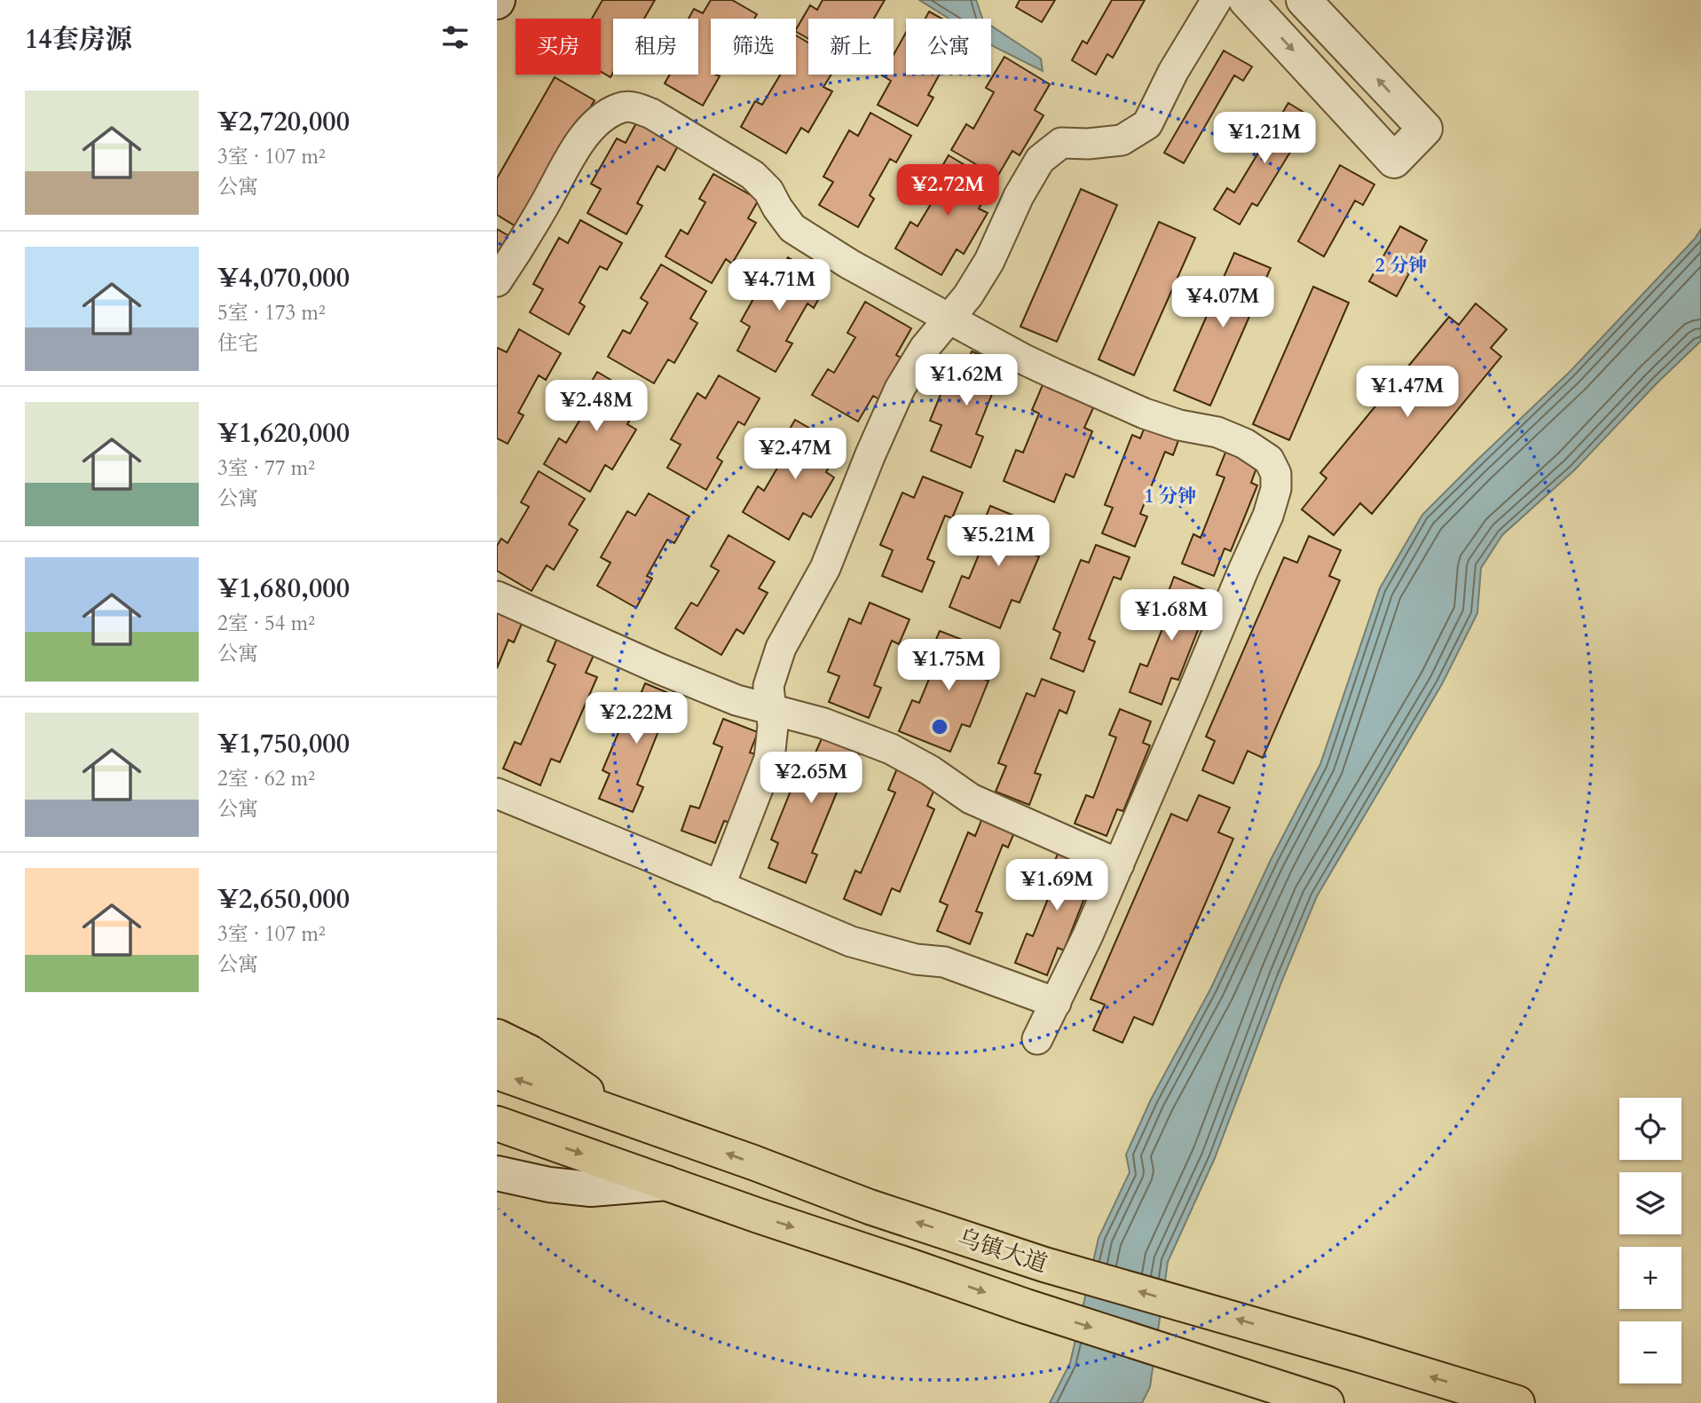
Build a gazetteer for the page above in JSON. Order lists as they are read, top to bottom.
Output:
{
  "streets": {
    "main road": ["乌镇大道"]
  },
  "page": {
    "heading": "14套房源",
    "chip": [
      "买房",
      "租房",
      "筛选",
      "新上",
      "公寓"
    ],
    "list": [
      {
        "name": "¥2,720,000",
        "note": "3室 · 107 m² · 公寓"
      },
      {
        "name": "¥4,070,000",
        "note": "5室 · 173 m² · 住宅"
      },
      {
        "name": "¥1,620,000",
        "note": "3室 · 77 m² · 公寓"
      },
      {
        "name": "¥1,680,000",
        "note": "2室 · 54 m² · 公寓"
      },
      {
        "name": "¥1,750,000",
        "note": "2室 · 62 m² · 公寓"
      },
      {
        "name": "¥2,650,000",
        "note": "3室 · 107 m² · 公寓"
      }
    ],
    "price": [
      "¥1.21M",
      "¥2.72M",
      "¥4.71M",
      "¥4.07M",
      "¥1.62M",
      "¥1.47M",
      "¥2.48M",
      "¥2.47M",
      "¥5.21M",
      "¥1.68M",
      "¥1.75M",
      "¥2.22M",
      "¥2.65M",
      "¥1.69M"
    ],
    "map_buttons": ["+", "−"]
  },
  "rings": ["2 分钟", "1 分钟"]
}
